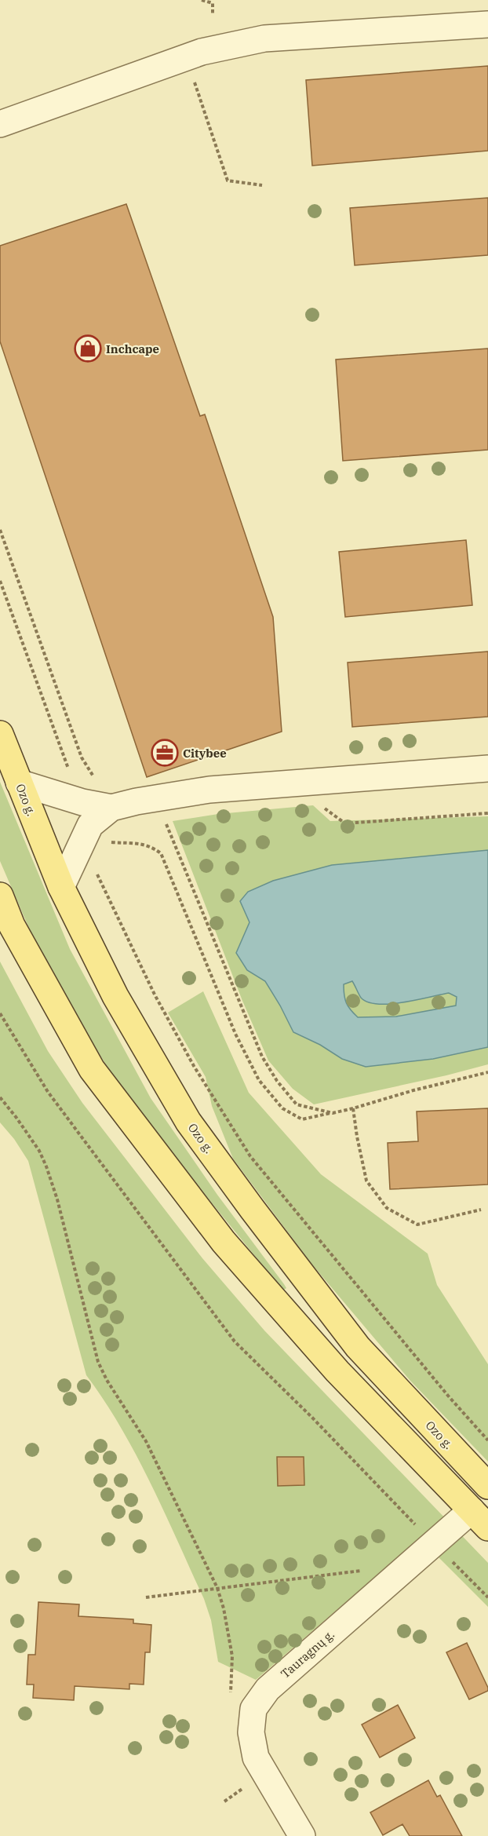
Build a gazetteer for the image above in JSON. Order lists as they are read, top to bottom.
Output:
{
  "streets": {
    "main road": ["Ozo g."],
    "street": ["Tauragnų g."]
  },
  "places": {
    "shop": ["Inchcape"],
    "office": ["Citybee"]
  }
}
